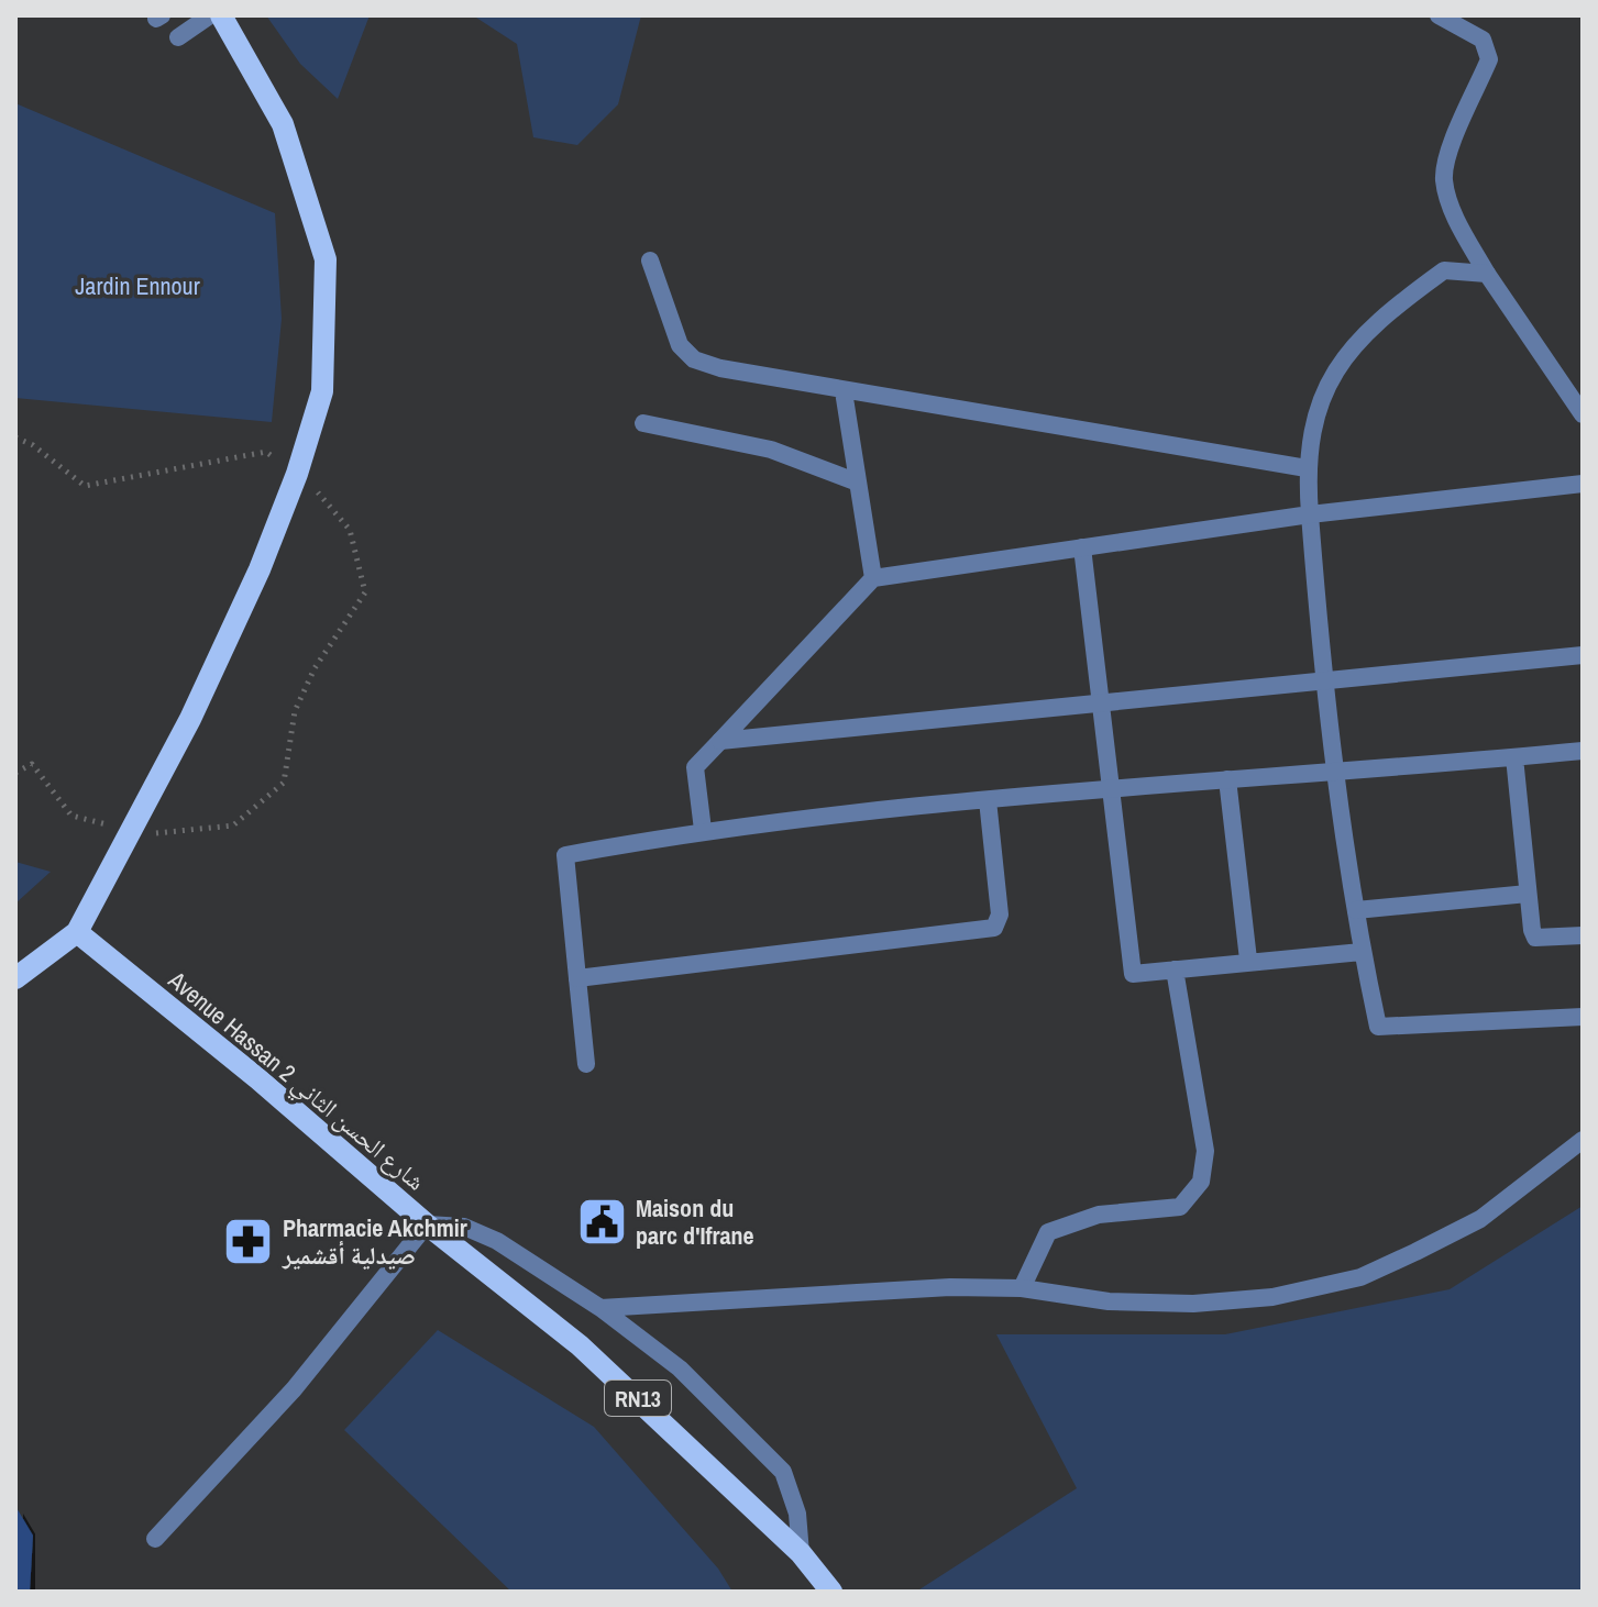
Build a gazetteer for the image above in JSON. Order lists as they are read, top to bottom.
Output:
{
  "streets": {
    "main road": ["Avenue Hassan 2 شارع الحسن الثاني", "RN13"]
  },
  "parks": ["Jardin Ennour"],
  "places": {
    "public building": ["Maison du parc d'Ifrane"],
    "pharmacy": ["Pharmacie Akchmir صيدلية أقشمير"]
  }
}
